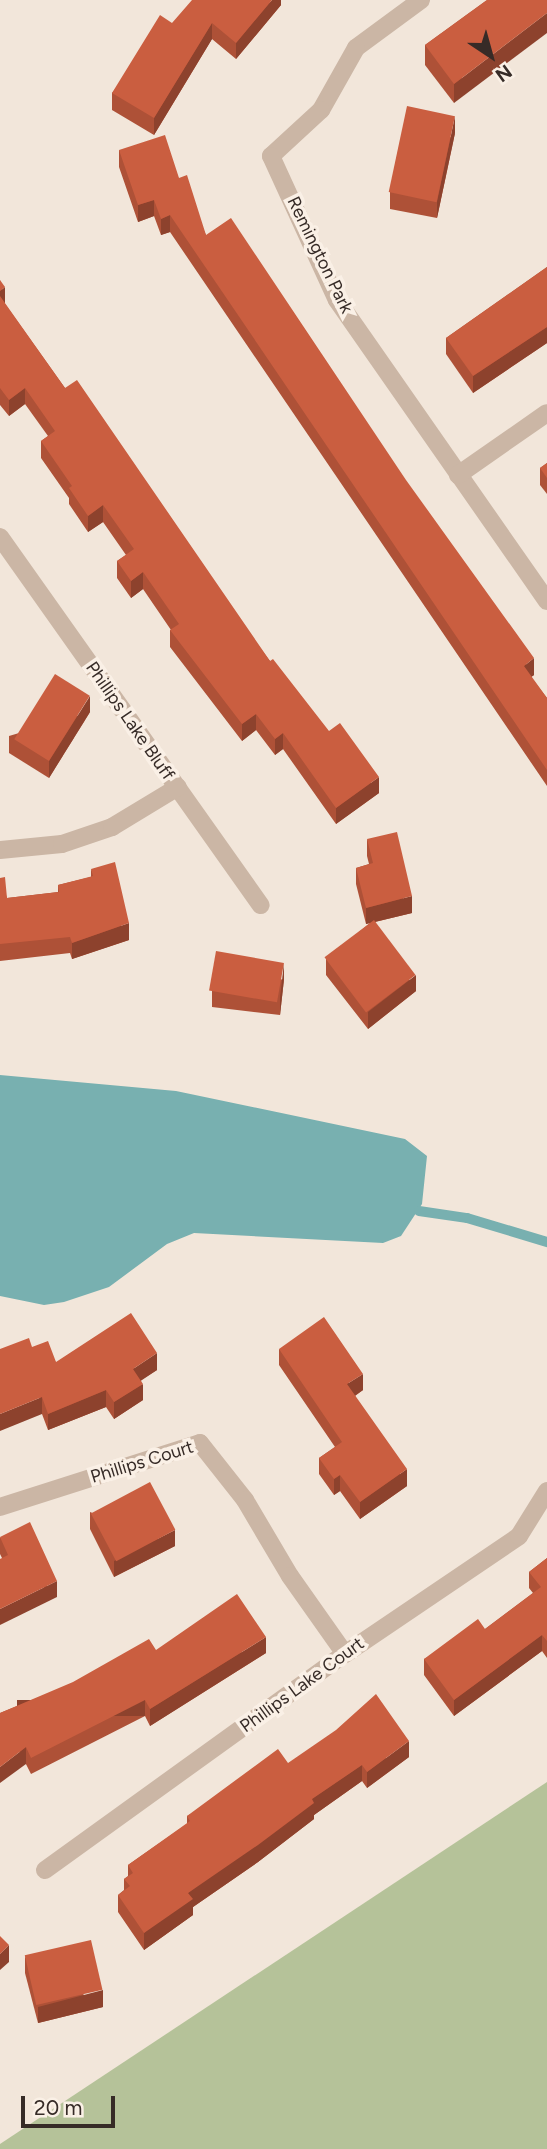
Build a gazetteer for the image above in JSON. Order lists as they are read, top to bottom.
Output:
{
  "streets": {
    "street": [
      "Remington Park",
      "Phillips Lake Bluff",
      "Phillips Court",
      "Phillips Lake Court"
    ]
  },
  "crossings": [
    ["Phillips Court", "Phillips Lake Court"]
  ],
  "scale_bar": "20 m",
  "north": "bottom right"
}
